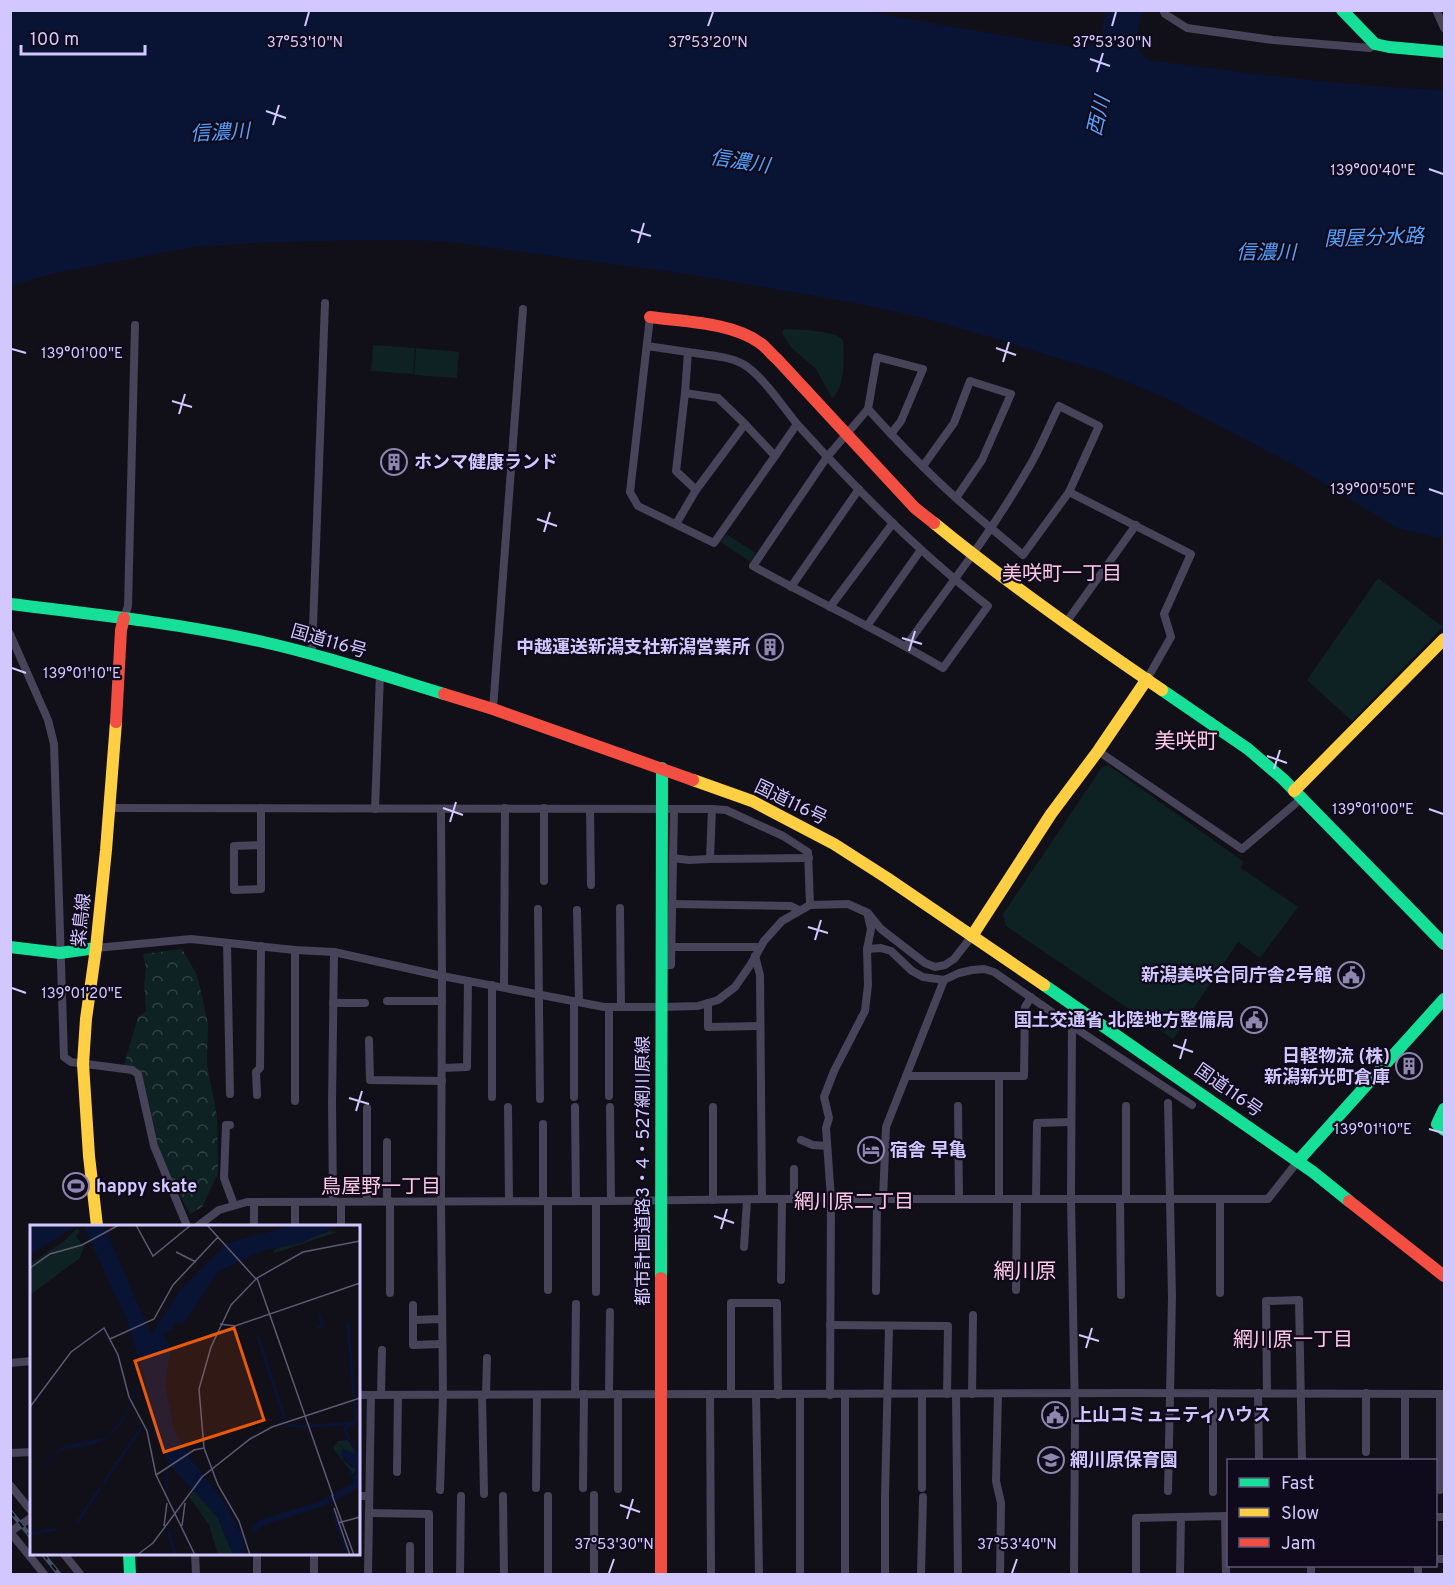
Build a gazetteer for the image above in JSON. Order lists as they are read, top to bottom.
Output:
{
  "streets": {
    "main road": ["国道116号", "紫鳥線", "都市計画道路3・4・527網川原線"]
  },
  "crossings": [
    ["国道116号", "紫鳥線"],
    ["国道116号", "都市計画道路3・4・527網川原線"]
  ],
  "districts": [
    "美咲町一丁目",
    "美咲町",
    "鳥屋野一丁目",
    "網川原二丁目",
    "網川原",
    "網川原一丁目"
  ],
  "water": ["西川", "信濃川", "関屋分水路"],
  "places": {
    "building": ["ホンマ健康ランド", "中越運送新潟支社新潟営業所", "日軽物流 (株) 新潟新光町倉庫"],
    "public building": ["新潟美咲合同庁舎2号館", "国土交通省 北陸地方整備局", "上山コミュニティハウス"],
    "hotel": ["宿舎 早亀"],
    "sports": ["happy skate"],
    "school or university": ["網川原保育園"]
  },
  "legend": ["Fast", "Slow", "Jam"],
  "scale_bar": "100 m",
  "coordinates": [
    "37°53'10\"N",
    "37°53'20\"N",
    "37°53'30\"N",
    "139°00'40\"E",
    "139°01'00\"E",
    "139°00'50\"E",
    "139°01'10\"E",
    "139°01'20\"E",
    "37°53'40\"N"
  ]
}
